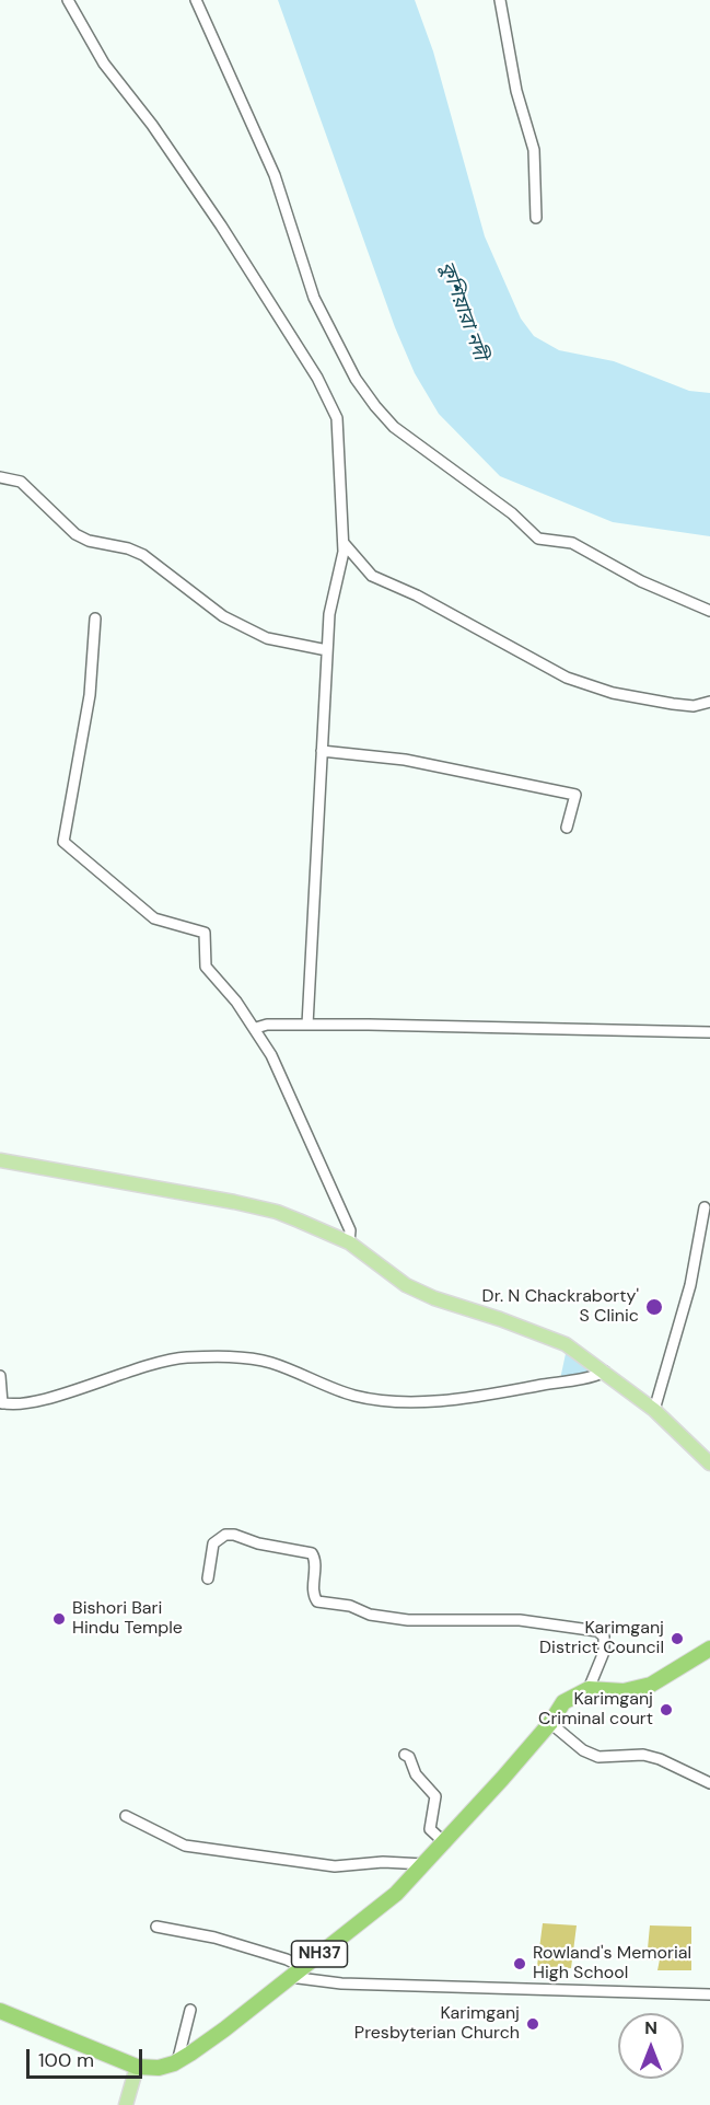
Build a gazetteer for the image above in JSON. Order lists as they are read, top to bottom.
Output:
{
  "streets": {
    "highway": ["NH37"]
  },
  "water": ["কুশিয়ারা নদী"],
  "places": [
    "Dr. N Chackraborty' S Clinic",
    "Bishori Bari Hindu Temple",
    "Karimganj District Council",
    "Karimganj Criminal court",
    "Rowland's Memorial High School",
    "Karimganj Presbyterian Church"
  ],
  "scale_bar": "100 m",
  "north": "top"
}
